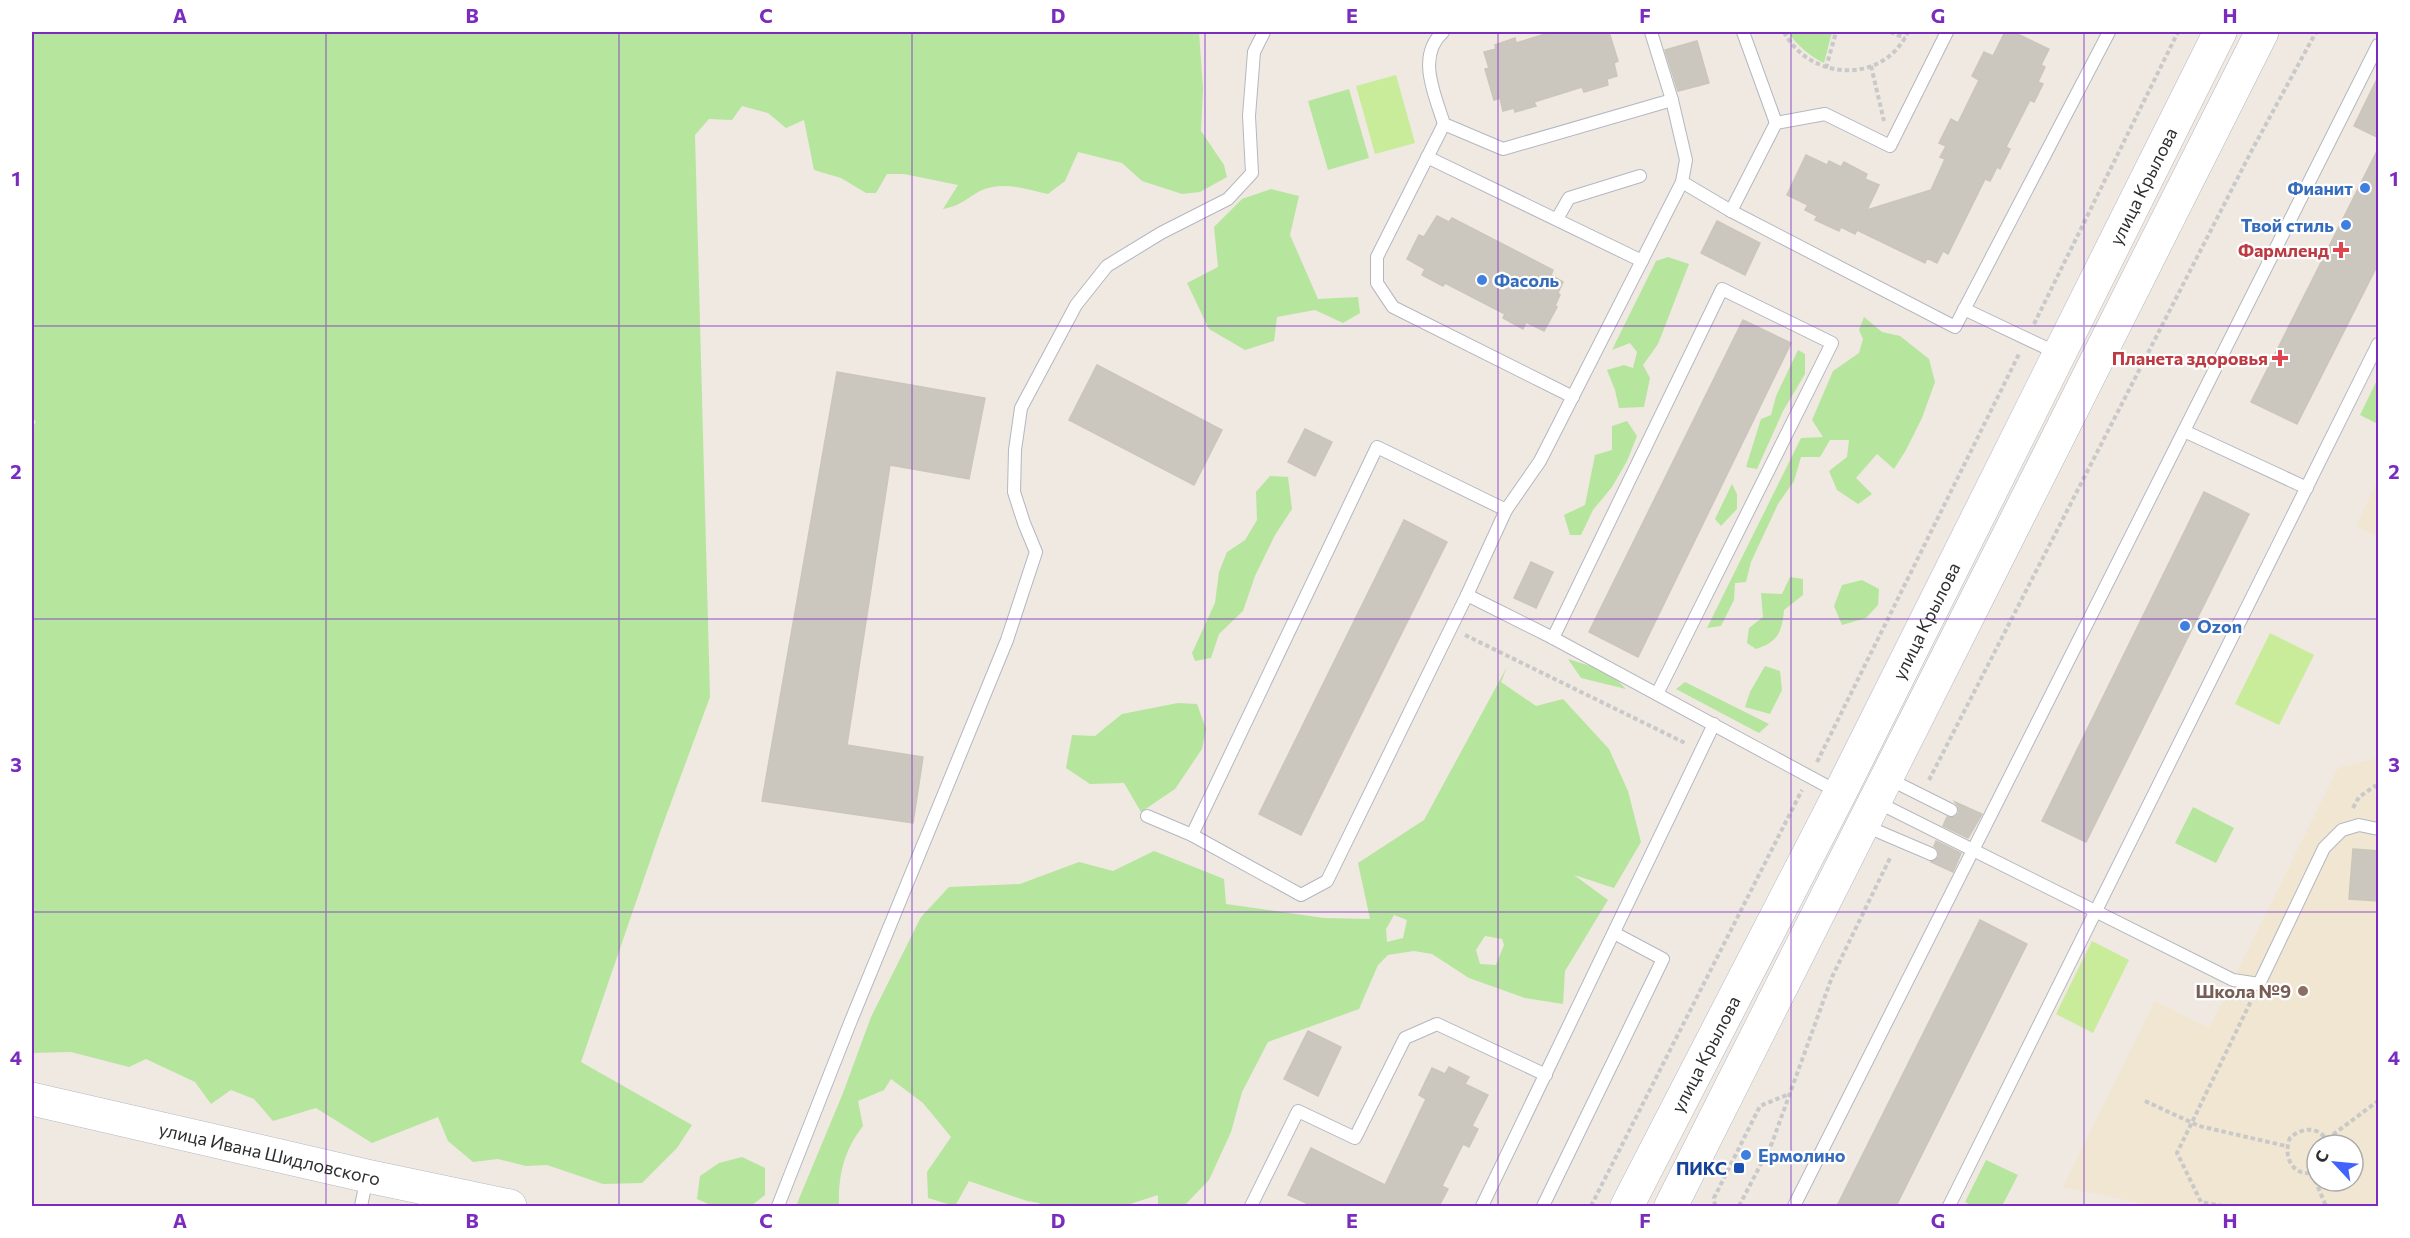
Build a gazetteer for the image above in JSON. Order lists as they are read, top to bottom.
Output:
{
  "streets": {
    "main road": ["улица Крылова", "улица Ивана Шидловского"]
  },
  "places": {
    "other": [
      "Фианит",
      "Твой стиль",
      "Фасоль",
      "Ozon",
      "Школа №9",
      "Ермолино"
    ],
    "health": ["Фармленд", "Планета здоровья"],
    "transit": ["ПИКС"]
  },
  "north": "top left",
  "grid": {
    "columns": [
      "A",
      "B",
      "C",
      "D",
      "E",
      "F",
      "G",
      "H"
    ],
    "rows": [
      "1",
      "2",
      "3",
      "4"
    ]
  }
}
